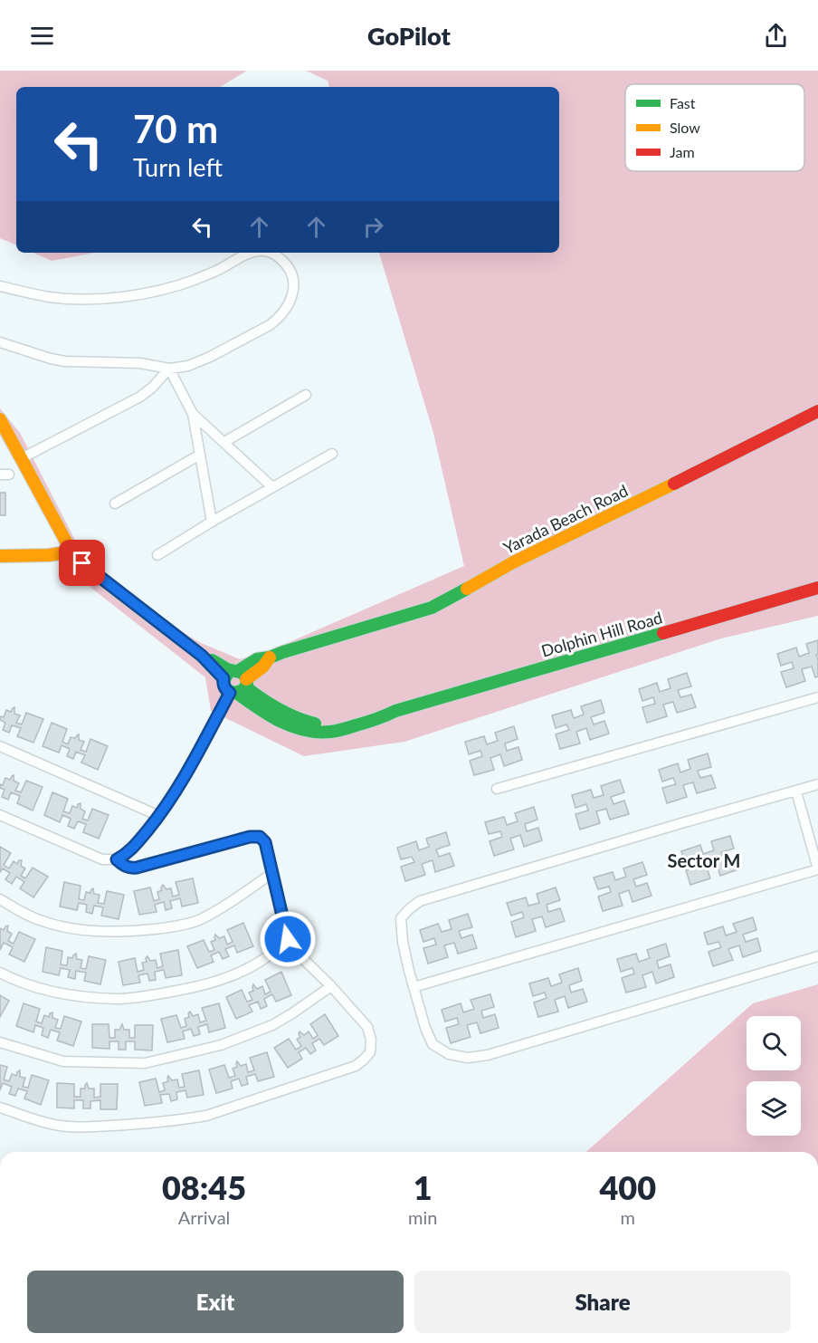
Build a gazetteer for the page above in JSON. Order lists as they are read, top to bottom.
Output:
{
  "streets": {
    "street": ["Yarada Beach Road", "Dolphin Hill Road"]
  },
  "crossings": [
    ["Yarada Beach Road", "Dolphin Hill Road"]
  ],
  "districts": ["Sector M"],
  "legend": ["Fast", "Slow", "Jam"],
  "page": {
    "header": "GoPilot",
    "turn": ["70 m", "Turn left"],
    "eta": [
      "08:45",
      "Arrival",
      "1",
      "min",
      "400",
      "m"
    ],
    "buttons": ["Exit", "Share"]
  }
}
